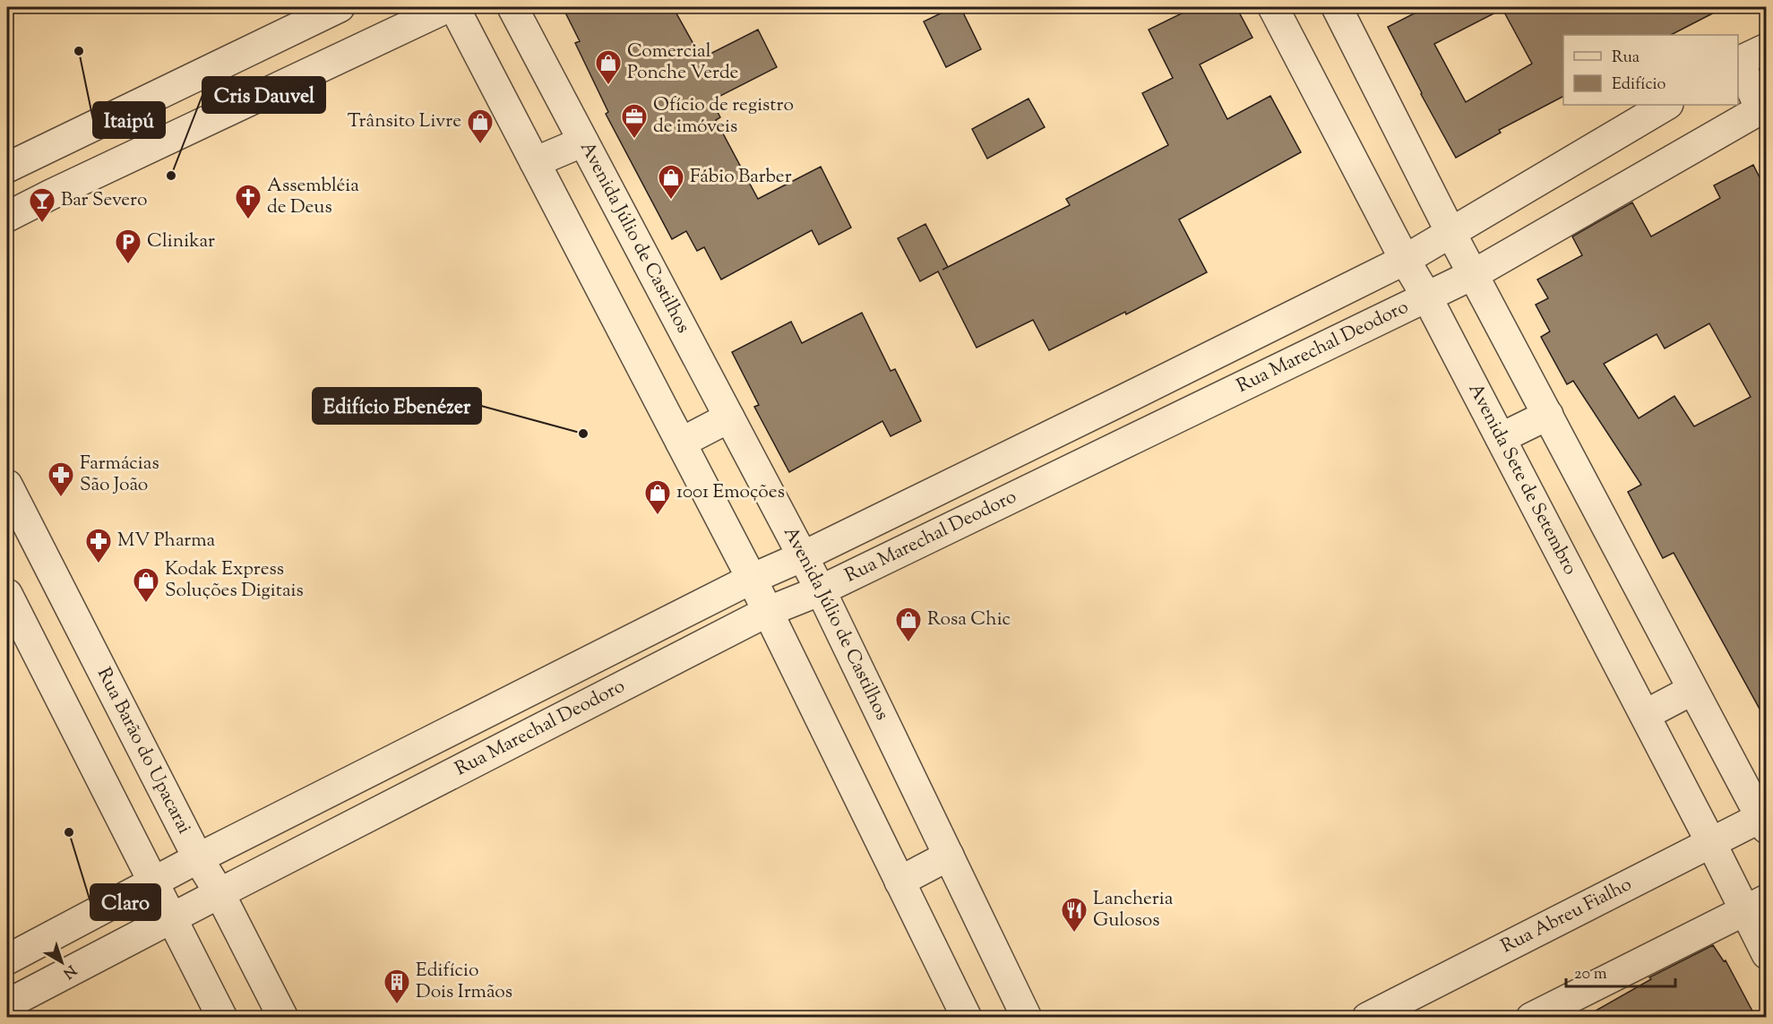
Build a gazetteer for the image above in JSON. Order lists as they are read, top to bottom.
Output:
{
  "streets": {
    "street": [
      "Avenida Júlio de Castilhos",
      "Rua Marechal Deodoro",
      "Avenida Sete de Setembro",
      "Rua Barão do Upacarai",
      "Rua Abreu Fialho"
    ]
  },
  "crossings": [
    ["Avenida Júlio de Castilhos", "Rua Marechal Deodoro"],
    ["Rua Marechal Deodoro", "Avenida Sete de Setembro"],
    ["Rua Marechal Deodoro", "Rua Barão do Upacarai"],
    ["Avenida Sete de Setembro", "Rua Abreu Fialho"]
  ],
  "places": {
    "other": [
      "Itaipú",
      "Cris Dauvel",
      "Edifício Ebenézer",
      "Claro"
    ],
    "shop": [
      "Comercial Ponche Verde",
      "Trânsito Livre",
      "Fábio Barber",
      "1001 Emoções",
      "Kodak Express Soluções Digitais",
      "Rosa Chic"
    ],
    "office": ["Ofício de registro de imóveis"],
    "church": ["Assembléia de Deus"],
    "bar": ["Bar Severo"],
    "parking": ["Clinikar"],
    "pharmacy": ["Farmácias São João", "MV Pharma"],
    "restaurant": ["Lancheria Gulosos"],
    "building": ["Edifício Dois Irmãos"]
  },
  "legend": ["Rua", "Edifício"],
  "scale_bar": "20 m",
  "north": "bottom right"
}
